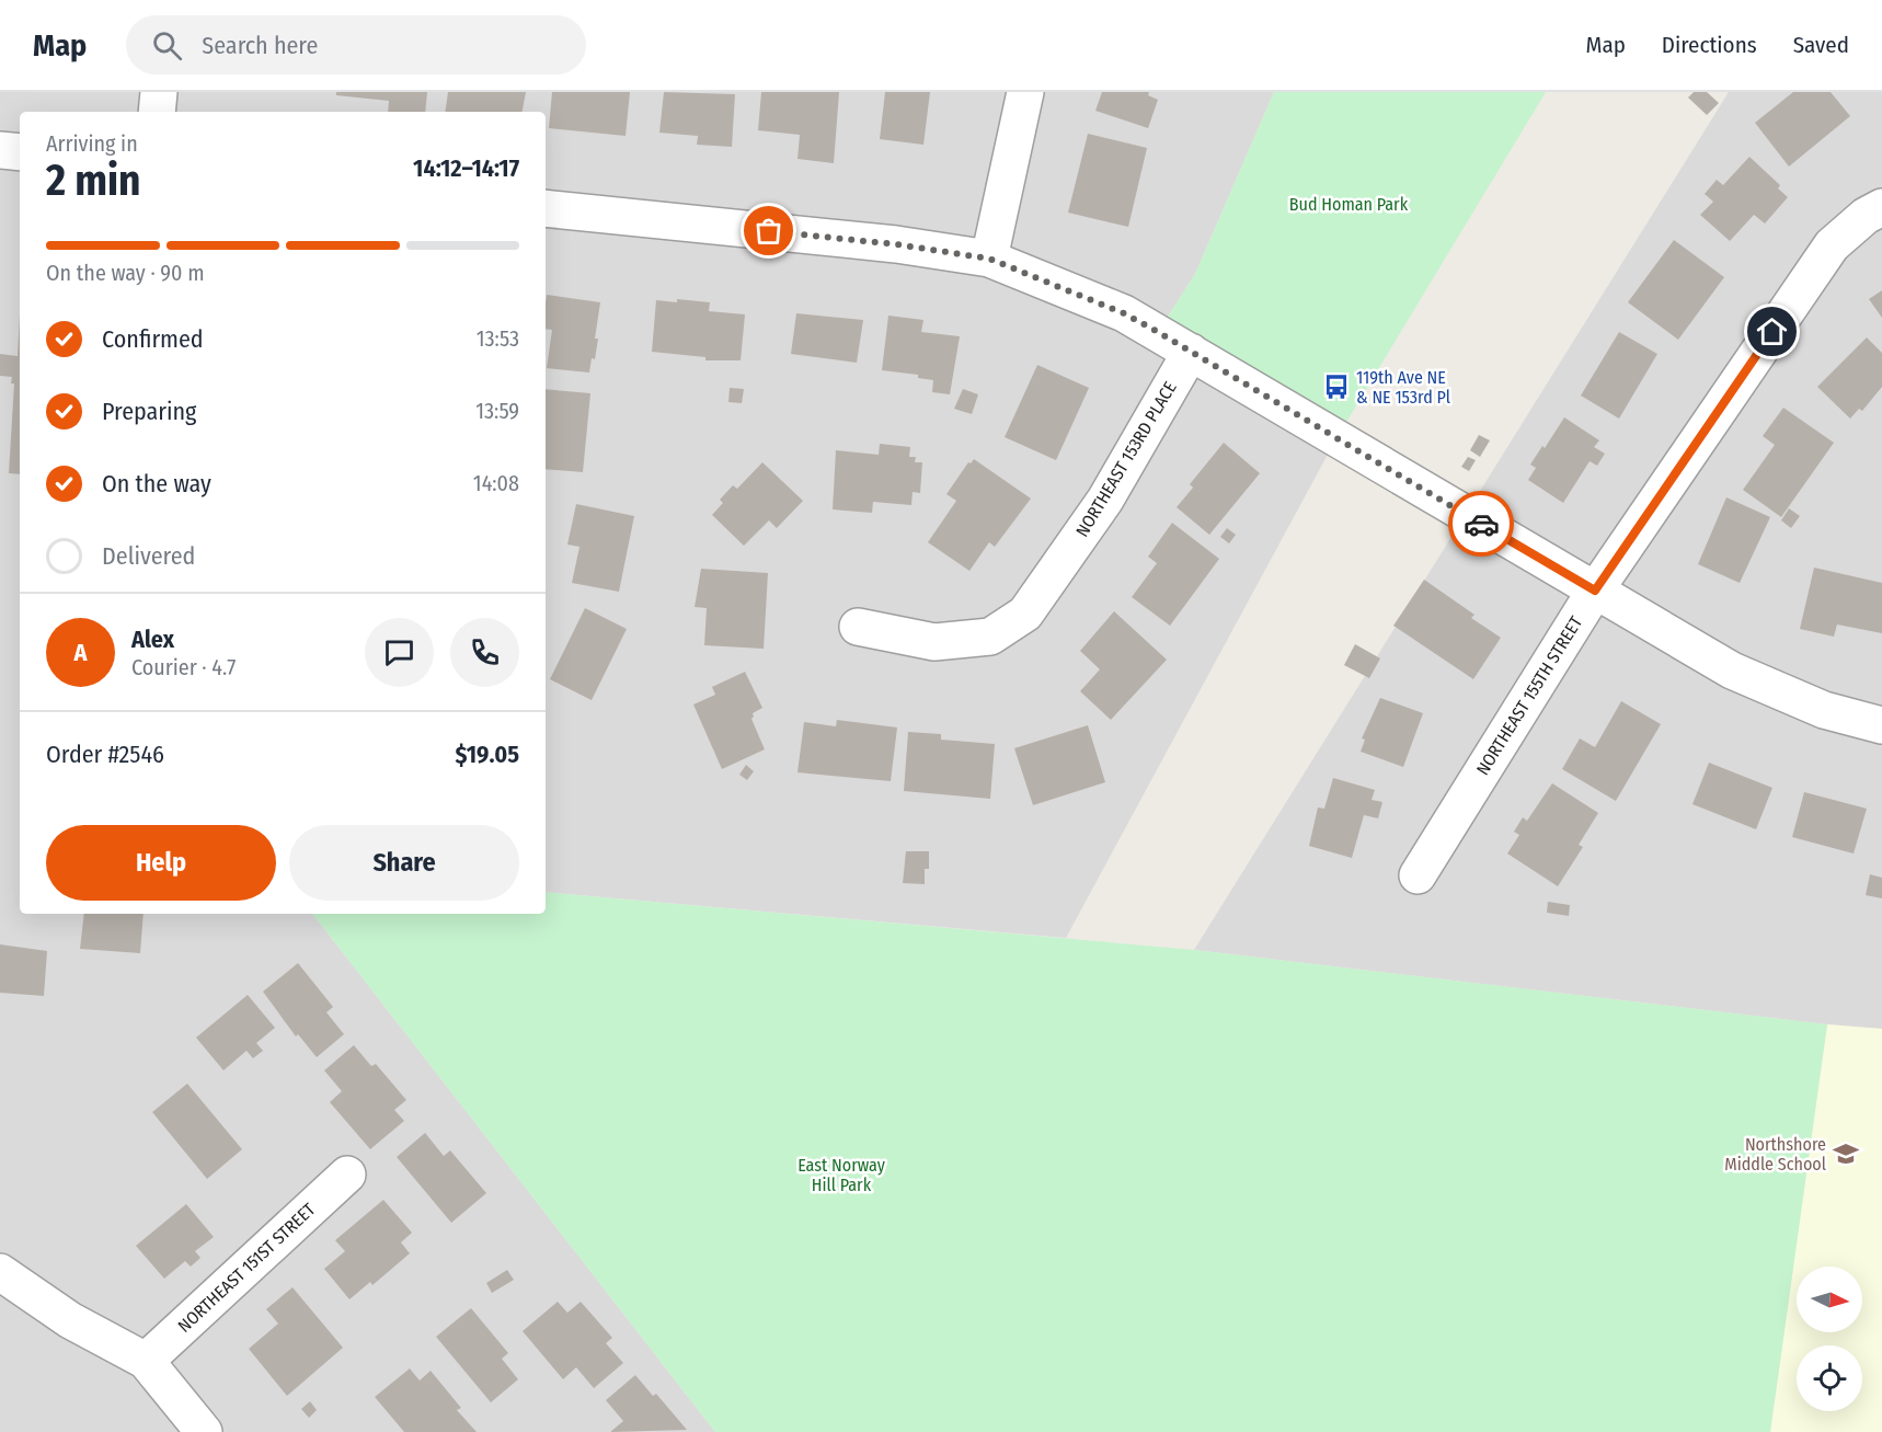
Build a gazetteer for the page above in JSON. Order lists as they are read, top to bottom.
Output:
{
  "streets": {
    "street": ["NORTHEAST 153RD PLACE", "NORTHEAST 155TH STREET", "NORTHEAST 151ST STREET"]
  },
  "parks": ["Bud Homan Park", "East Norway Hill Park"],
  "places": {
    "bus stop": ["119th Ave NE & NE 153rd Pl"],
    "school or university": ["Northshore Middle School"]
  },
  "north": "right",
  "page": {
    "header": "Map",
    "search": "Search here",
    "nav": ["Map", "Directions", "Saved"],
    "heading": ["2 min", "Arriving in", "14:12–14:17"],
    "panel": [
      "Alex",
      "Courier · 4.7",
      "Order #2546",
      "$19.05"
    ],
    "bar": "On the way · 90 m",
    "list": [
      ["Confirmed", "13:53"],
      ["Preparing", "13:59"],
      ["On the way", "14:08"],
      "Delivered"
    ],
    "round": "A",
    "buttons": ["Help", "Share"]
  }
}
